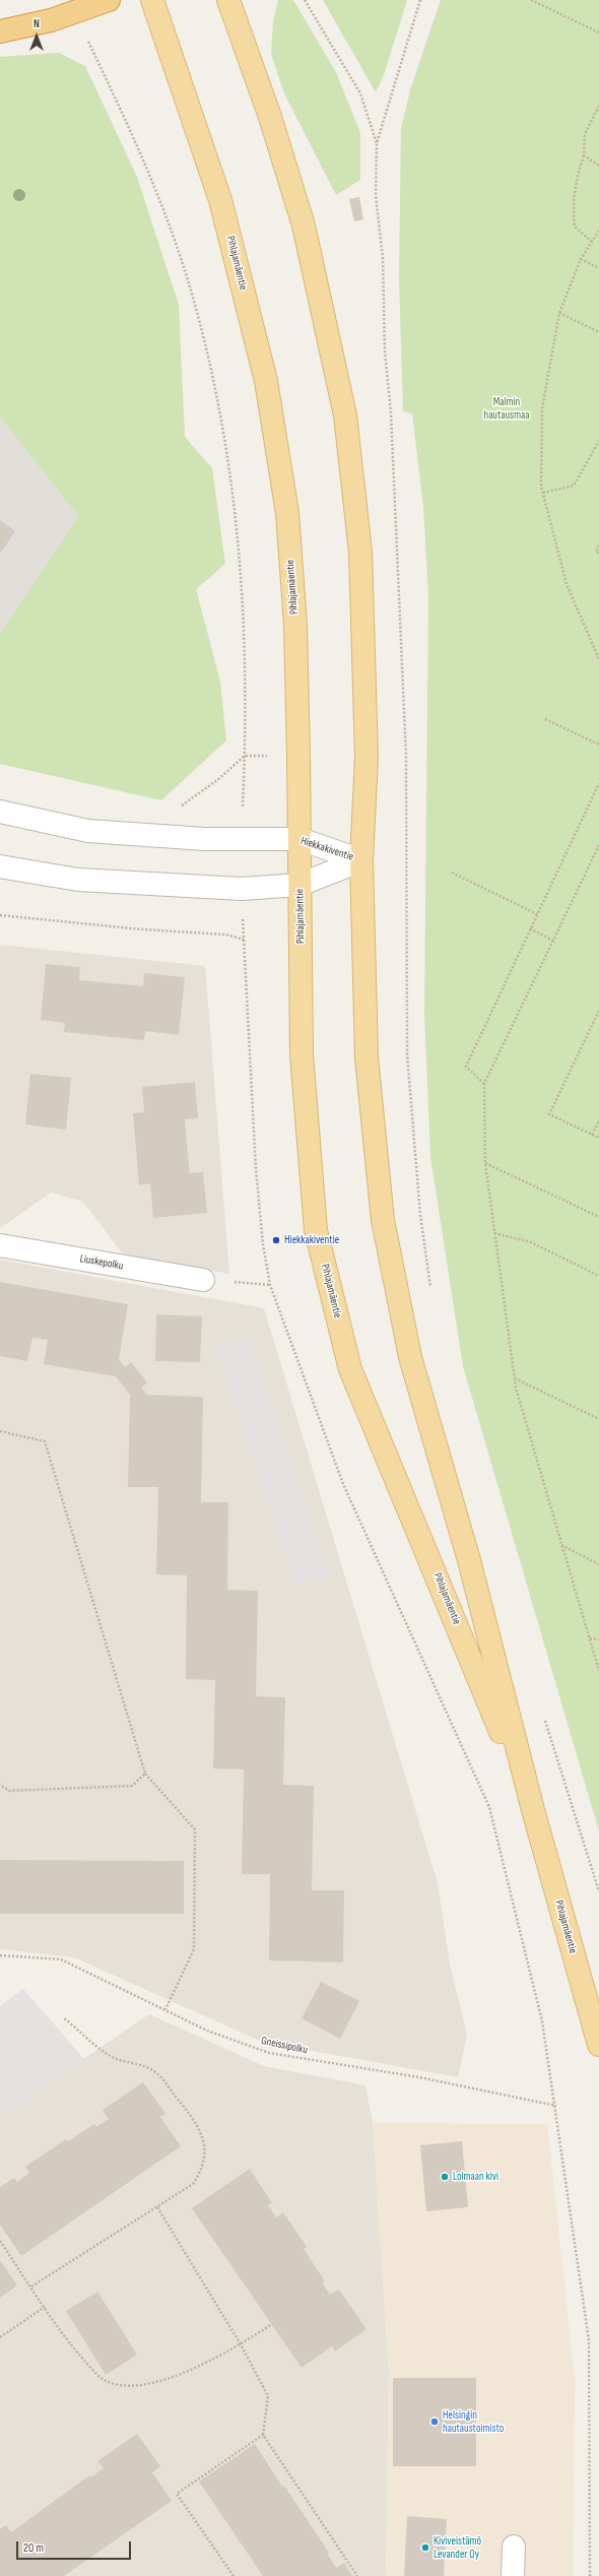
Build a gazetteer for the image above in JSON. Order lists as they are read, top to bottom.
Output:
{
  "streets": {
    "main road": ["Pihlajamäentie"],
    "street": ["Hiekkakiventie", "Liuskepolku"],
    "path": ["Gneissipolku"]
  },
  "crossings": [
    ["Pihlajamäentie", "Hiekkakiventie"]
  ],
  "parks": ["Malmin hautausmaa"],
  "places": [
    "Hiekkakiventie",
    "Loimaan kivi",
    "Helsingin hautaustoimisto",
    "Kiviveistämö Levander Oy"
  ],
  "scale_bar": "20 m",
  "north": "top"
}
